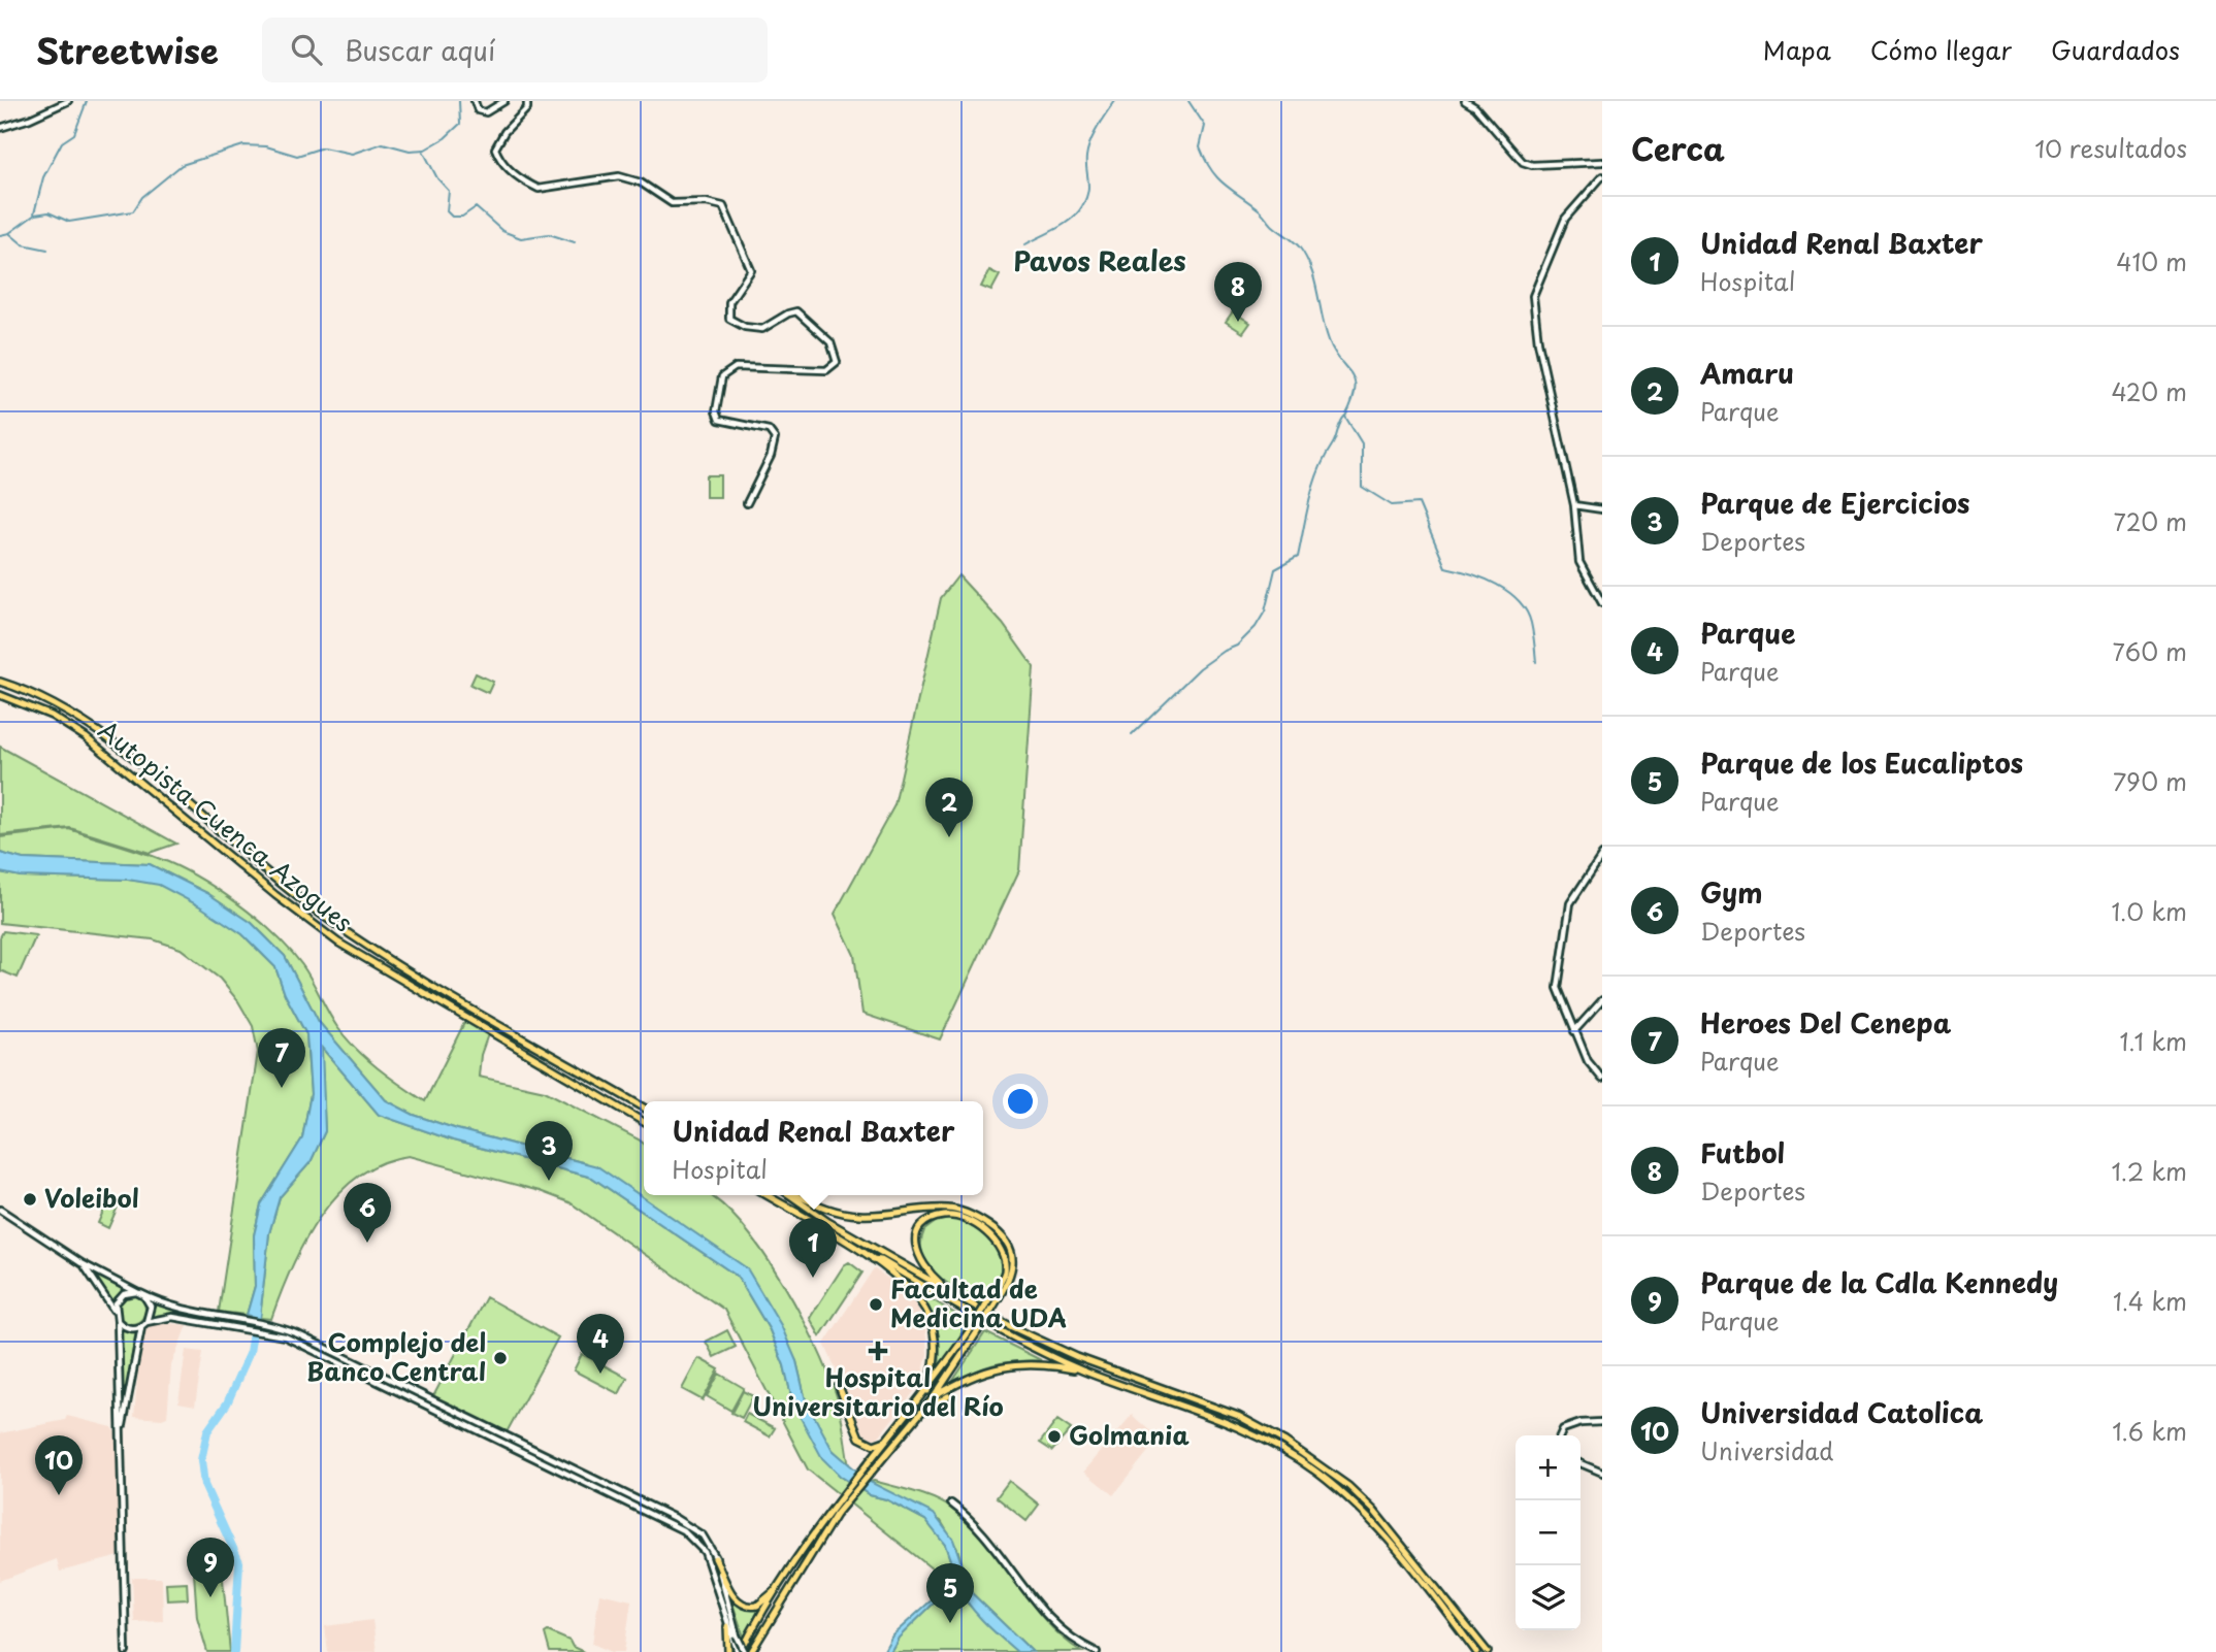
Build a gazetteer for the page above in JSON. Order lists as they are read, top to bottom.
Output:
{
  "streets": {
    "main road": ["Autopista Cuenca Azogues"]
  },
  "districts": ["Pavos Reales"],
  "places": {
    "other": [
      "Voleibol",
      "Facultad de Medicina UDA",
      "Complejo del Banco Central",
      "Golmania"
    ],
    "health": ["Hospital Universitario del Río"]
  },
  "page": {
    "header": "Streetwise",
    "search": "Buscar aquí",
    "nav": ["Mapa", "Cómo llegar", "Guardados"],
    "heading": ["Cerca", "10 resultados"],
    "list": [
      {
        "mark": "1",
        "name": "Unidad Renal Baxter",
        "note": "Hospital",
        "value": "410 m"
      },
      {
        "mark": "2",
        "name": "Amaru",
        "note": "Parque",
        "value": "420 m"
      },
      {
        "mark": "3",
        "name": "Parque de Ejercicios",
        "note": "Deportes",
        "value": "720 m"
      },
      {
        "mark": "4",
        "name": "Parque",
        "note": "Parque",
        "value": "760 m"
      },
      {
        "mark": "5",
        "name": "Parque de los Eucaliptos",
        "note": "Parque",
        "value": "790 m"
      },
      {
        "mark": "6",
        "name": "Gym",
        "note": "Deportes",
        "value": "1.0 km"
      },
      {
        "mark": "7",
        "name": "Heroes Del Cenepa",
        "note": "Parque",
        "value": "1.1 km"
      },
      {
        "mark": "8",
        "name": "Futbol",
        "note": "Deportes",
        "value": "1.2 km"
      },
      {
        "mark": "9",
        "name": "Parque de la Cdla Kennedy",
        "note": "Parque",
        "value": "1.4 km"
      },
      {
        "mark": "10",
        "name": "Universidad Catolica",
        "note": "Universidad",
        "value": "1.6 km"
      }
    ],
    "pins": [
      "8",
      "2",
      "7",
      "3",
      "6",
      "1",
      "4",
      "10",
      "9",
      "5"
    ],
    "popup": ["Unidad Renal Baxter", "Hospital"],
    "map_buttons": ["+", "−"]
  }
}
